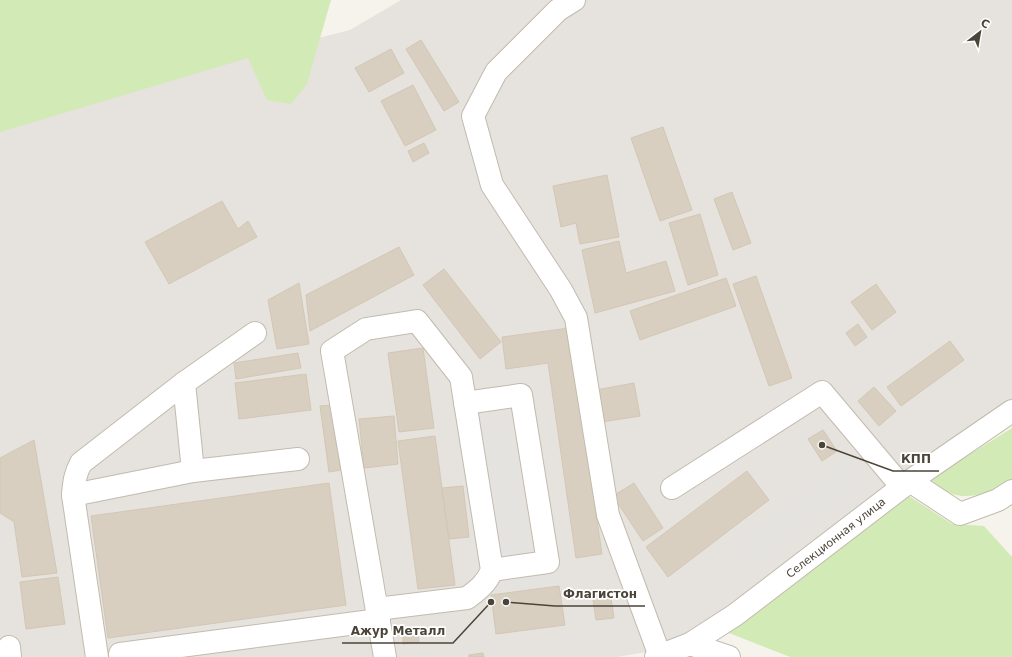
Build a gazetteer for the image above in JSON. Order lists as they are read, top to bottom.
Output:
{
  "streets": {
    "street": ["Селекционная улица"]
  },
  "places": ["КПП", "Ажур Металл", "Флагистон"],
  "north": "top right"
}
